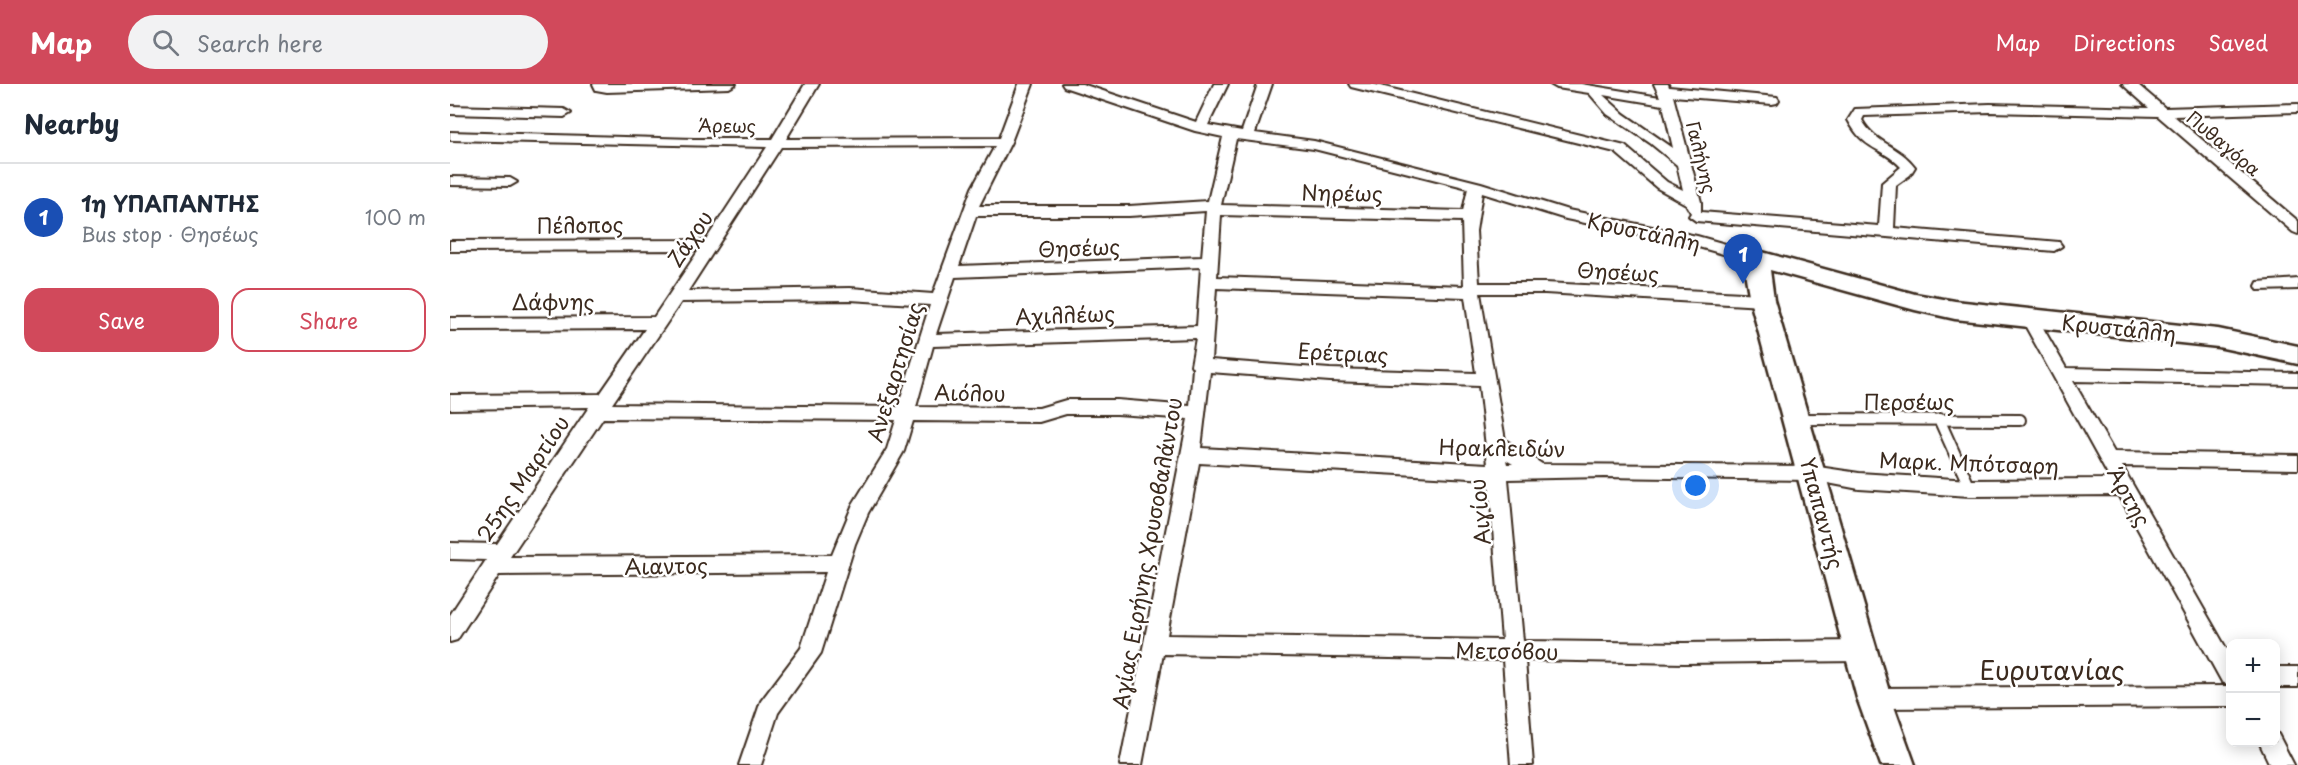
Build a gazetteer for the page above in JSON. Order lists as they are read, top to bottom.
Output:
{
  "streets": {
    "street": [
      "Άρεως",
      "Πυθαγόρα",
      "Γαλήνης",
      "Νηρέως",
      "Πέλοπος",
      "Κρυστάλλη",
      "Ζάχου",
      "Θησέως",
      "Δάφνης",
      "Αχιλλέως",
      "Ερέτριας",
      "Ανεξαρτησίας",
      "Αιόλου",
      "Ηρακλειδών",
      "Μαρκ. Μπότσαρη",
      "25ης Μαρτίου",
      "Άρτης",
      "Αιγίου",
      "Υπαπαντής",
      "Αγίας Ειρήνης Χρυσοβαλάντου",
      "Αιαντος",
      "Μετσόβου",
      "Ευρυτανίας"
    ],
    "lane": ["Περσέως"]
  },
  "crossings": [
    ["Άρεως", "Ζάχου"],
    ["Άρεως", "Ανεξαρτησίας"],
    ["Γαλήνης", "Κρυστάλλη"],
    ["Νηρέως", "Ανεξαρτησίας"],
    ["Νηρέως", "Αιγίου"],
    ["Νηρέως", "Αγίας Ειρήνης Χρυσοβαλάντου"],
    ["Πέλοπος", "Ζάχου"],
    ["Κρυστάλλη", "Άρτης"],
    ["Κρυστάλλη", "Αιγίου"],
    ["Κρυστάλλη", "Υπαπαντής"],
    ["Κρυστάλλη", "Αγίας Ειρήνης Χρυσοβαλάντου"],
    ["Ζάχου", "Δάφνης"],
    ["Ζάχου", "Αιόλου"],
    ["Ζάχου", "25ης Μαρτίου"],
    ["Θησέως", "Ανεξαρτησίας"],
    ["Θησέως", "Αιγίου"],
    ["Θησέως", "Υπαπαντής"],
    ["Θησέως", "Αγίας Ειρήνης Χρυσοβαλάντου"],
    ["Αχιλλέως", "Ανεξαρτησίας"],
    ["Αχιλλέως", "Αγίας Ειρήνης Χρυσοβαλάντου"],
    ["Ερέτριας", "Αιγίου"],
    ["Ερέτριας", "Αγίας Ειρήνης Χρυσοβαλάντου"],
    ["Ανεξαρτησίας", "Αιόλου"],
    ["Ανεξαρτησίας", "Αιαντος"],
    ["Αιόλου", "25ης Μαρτίου"],
    ["Αιόλου", "Αγίας Ειρήνης Χρυσοβαλάντου"],
    ["Περσέως", "Υπαπαντής"],
    ["Ηρακλειδών", "Μαρκ. Μπότσαρη"],
    ["Ηρακλειδών", "Αιγίου"],
    ["Ηρακλειδών", "Υπαπαντής"],
    ["Ηρακλειδών", "Αγίας Ειρήνης Χρυσοβαλάντου"],
    ["Μαρκ. Μπότσαρη", "Άρτης"],
    ["Μαρκ. Μπότσαρη", "Υπαπαντής"],
    ["25ης Μαρτίου", "Αιαντος"],
    ["Αιγίου", "Μετσόβου"],
    ["Υπαπαντής", "Μετσόβου"],
    ["Υπαπαντής", "Ευρυτανίας"],
    ["Αγίας Ειρήνης Χρυσοβαλάντου", "Μετσόβου"]
  ],
  "page": {
    "header": "Map",
    "search": "Search here",
    "nav": ["Map", "Directions", "Saved"],
    "heading": "Nearby",
    "list": [
      {
        "mark": "1",
        "name": "1η ΥΠΑΠΑΝΤΗΣ",
        "note": "Bus stop · Θησέως",
        "value": "100 m"
      }
    ],
    "pins": "1",
    "buttons": ["Save", "Share"],
    "map_buttons": ["+", "−"]
  }
}
